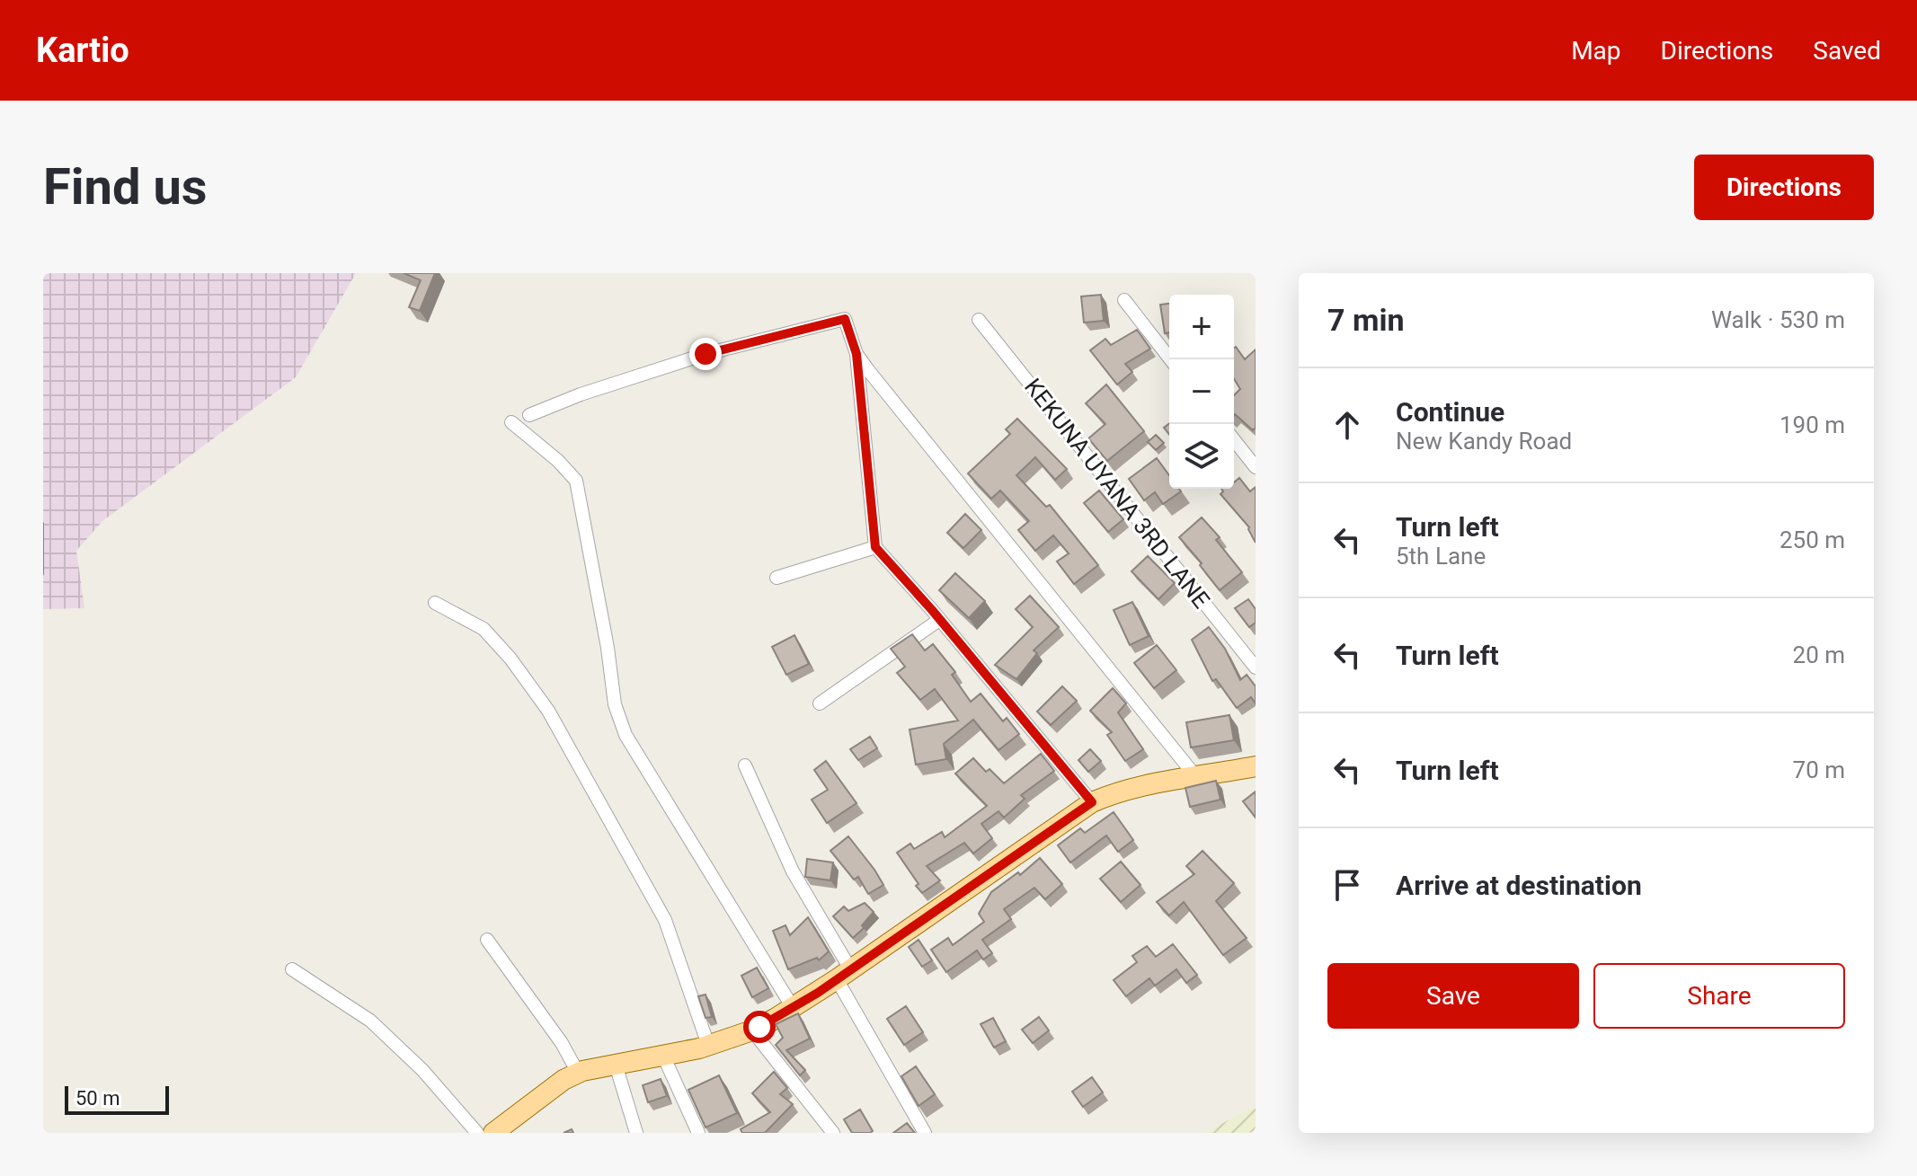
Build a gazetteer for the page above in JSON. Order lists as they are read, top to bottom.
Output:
{
  "streets": {
    "street": ["KEKUNA UYANA 3RD LANE"]
  },
  "scale_bar": "50 m",
  "page": {
    "header": "Kartio",
    "nav": ["Map", "Directions", "Saved"],
    "buttons": [
      "Directions",
      ["Save", "Share"]
    ],
    "title": "Find us",
    "heading": ["7 min", "Walk · 530 m"],
    "map_buttons": ["+", "−"],
    "list": [
      ["Continue", "New Kandy Road", "190 m"],
      ["Turn left", "5th Lane", "250 m"],
      ["Turn left", "20 m"],
      ["Turn left", "70 m"],
      "Arrive at destination"
    ],
    "scale": "50 m"
  }
}
